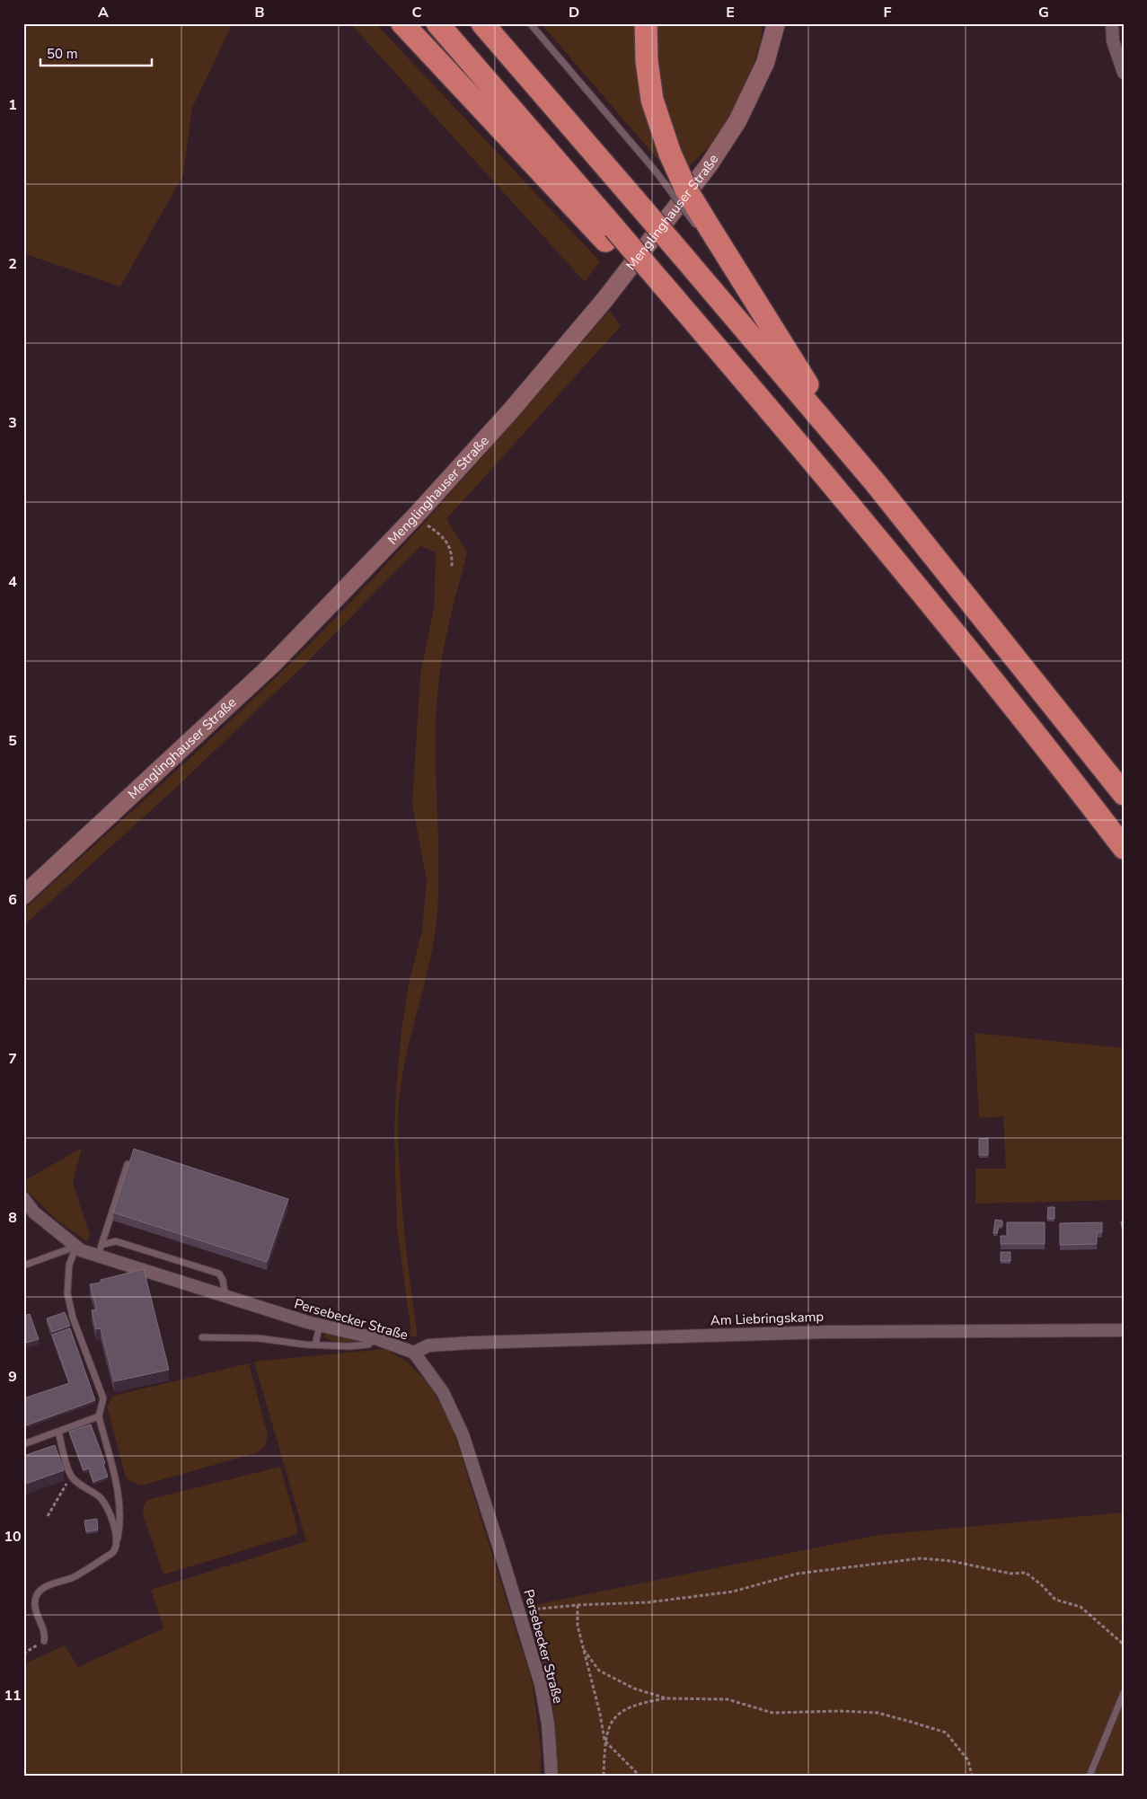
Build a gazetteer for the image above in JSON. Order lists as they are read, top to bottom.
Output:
{
  "streets": {
    "street": ["Menglinghauser Straße", "Am Liebringskamp", "Persebecker Straße"]
  },
  "crossings": [
    ["Am Liebringskamp", "Persebecker Straße"]
  ],
  "scale_bar": "50 m",
  "grid": {
    "columns": [
      "A",
      "B",
      "C",
      "D",
      "E",
      "F",
      "G"
    ],
    "rows": [
      "1",
      "2",
      "3",
      "4",
      "5",
      "6",
      "7",
      "8",
      "9",
      "10",
      "11"
    ]
  }
}
